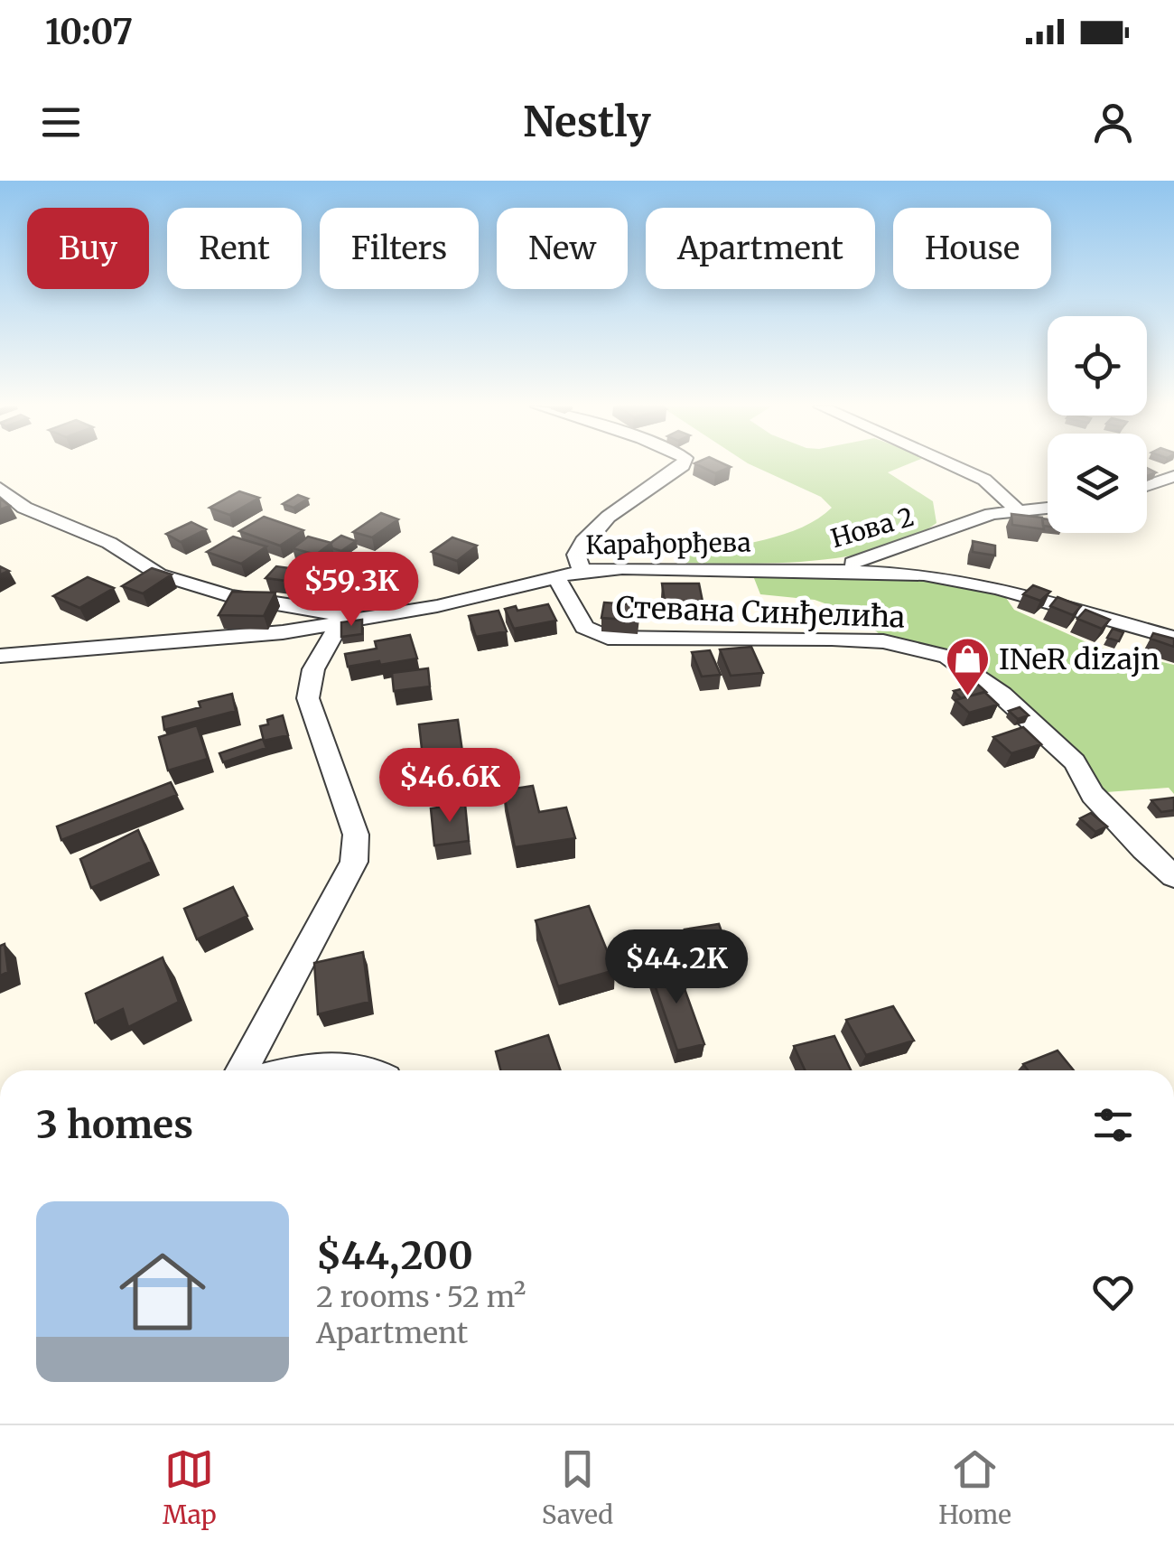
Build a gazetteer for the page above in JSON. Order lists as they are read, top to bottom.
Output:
{
  "streets": {
    "street": ["Нова 2", "Карађорђева", "Стевана Синђелића"]
  },
  "crossings": [
    ["Нова 2", "Карађорђева"],
    ["Карађорђева", "Стевана Синђелића"]
  ],
  "places": {
    "shop": ["INeR dizajn"]
  },
  "page": {
    "status": "10:07",
    "header": "Nestly",
    "chip": [
      "Buy",
      "Rent",
      "Filters",
      "New",
      "Apartment",
      "House"
    ],
    "price": ["$59.3K", "$46.6K", "$44.2K"],
    "heading": "3 homes",
    "list": [
      {
        "name": "$44,200",
        "note": "2 rooms · 52 m² · Apartment"
      }
    ],
    "tabs": ["Map", "Saved", "Home"]
  }
}
